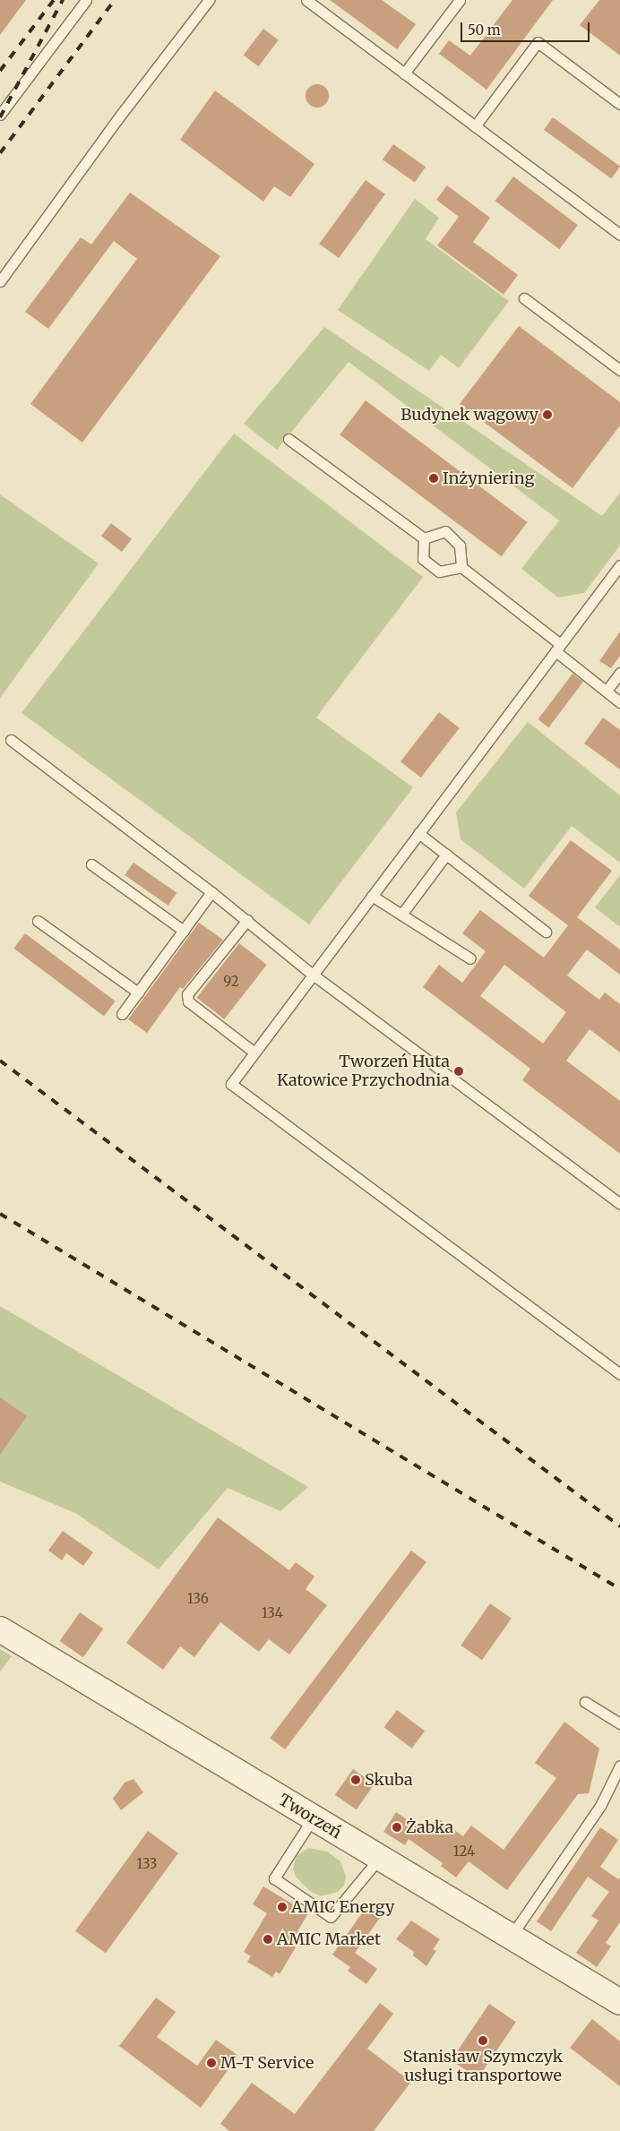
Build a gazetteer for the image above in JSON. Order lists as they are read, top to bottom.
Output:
{
  "streets": {
    "street": ["Tworzeń"]
  },
  "places": [
    "Budynek wagowy",
    "Inżyniering",
    "Tworzeń Huta Katowice Przychodnia",
    "Skuba",
    "Żabka",
    "AMIC Energy",
    "AMIC Market",
    "Stanisław Szymczyk usługi transportowe",
    "M-T Service"
  ],
  "house_numbers": [
    "92",
    "136",
    "134",
    "124",
    "133"
  ],
  "scale_bar": "50 m"
}
